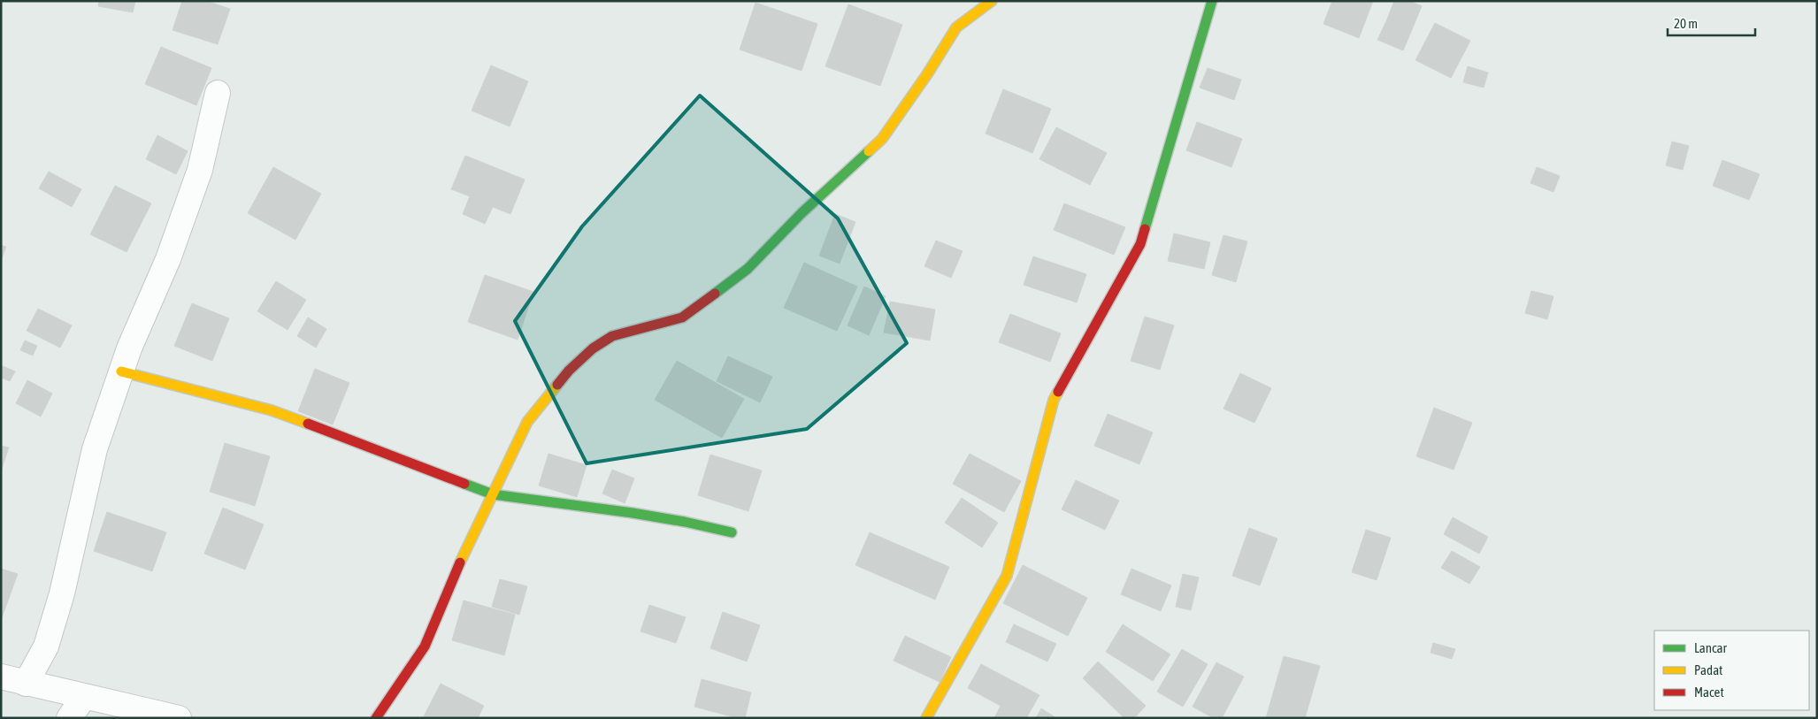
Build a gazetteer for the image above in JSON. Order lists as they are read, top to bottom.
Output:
{
  "legend": ["Lancar", "Padat", "Macet"],
  "scale_bar": "20 m"
}
